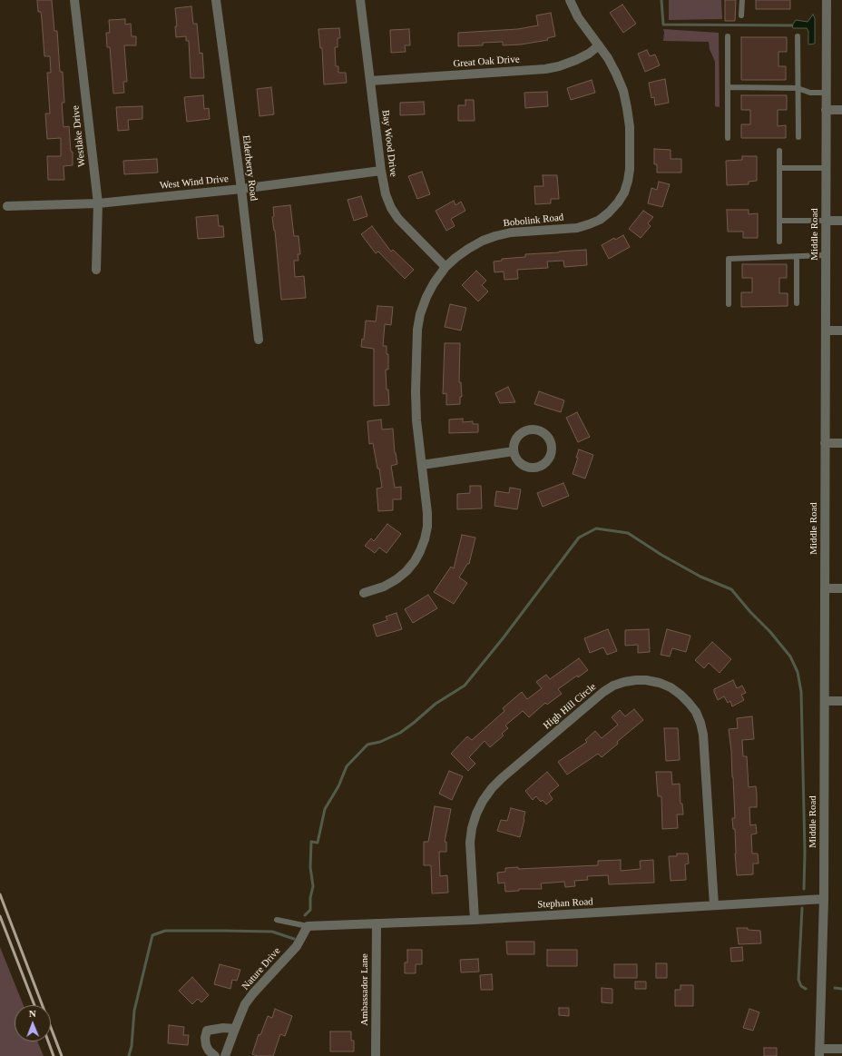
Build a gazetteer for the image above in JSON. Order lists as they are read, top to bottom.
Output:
{
  "streets": {
    "street": [
      "Great Oak Drive",
      "Westlake Drive",
      "Bay Wood Drive",
      "Elderberry Road",
      "West Wind Drive",
      "Bobolink Road",
      "Middle Road",
      "High Hill Circle",
      "Stephan Road",
      "Nature Drive",
      "Ambassador Lane"
    ]
  },
  "crossings": [
    ["Great Oak Drive", "Bay Wood Drive"],
    ["Great Oak Drive", "Bobolink Road"],
    ["Westlake Drive", "West Wind Drive"],
    ["Bay Wood Drive", "West Wind Drive"],
    ["Bay Wood Drive", "Bobolink Road"],
    ["Elderberry Road", "West Wind Drive"],
    ["Middle Road", "Stephan Road"],
    ["High Hill Circle", "Stephan Road"],
    ["Stephan Road", "Nature Drive"],
    ["Stephan Road", "Ambassador Lane"]
  ],
  "north": "top"
}
